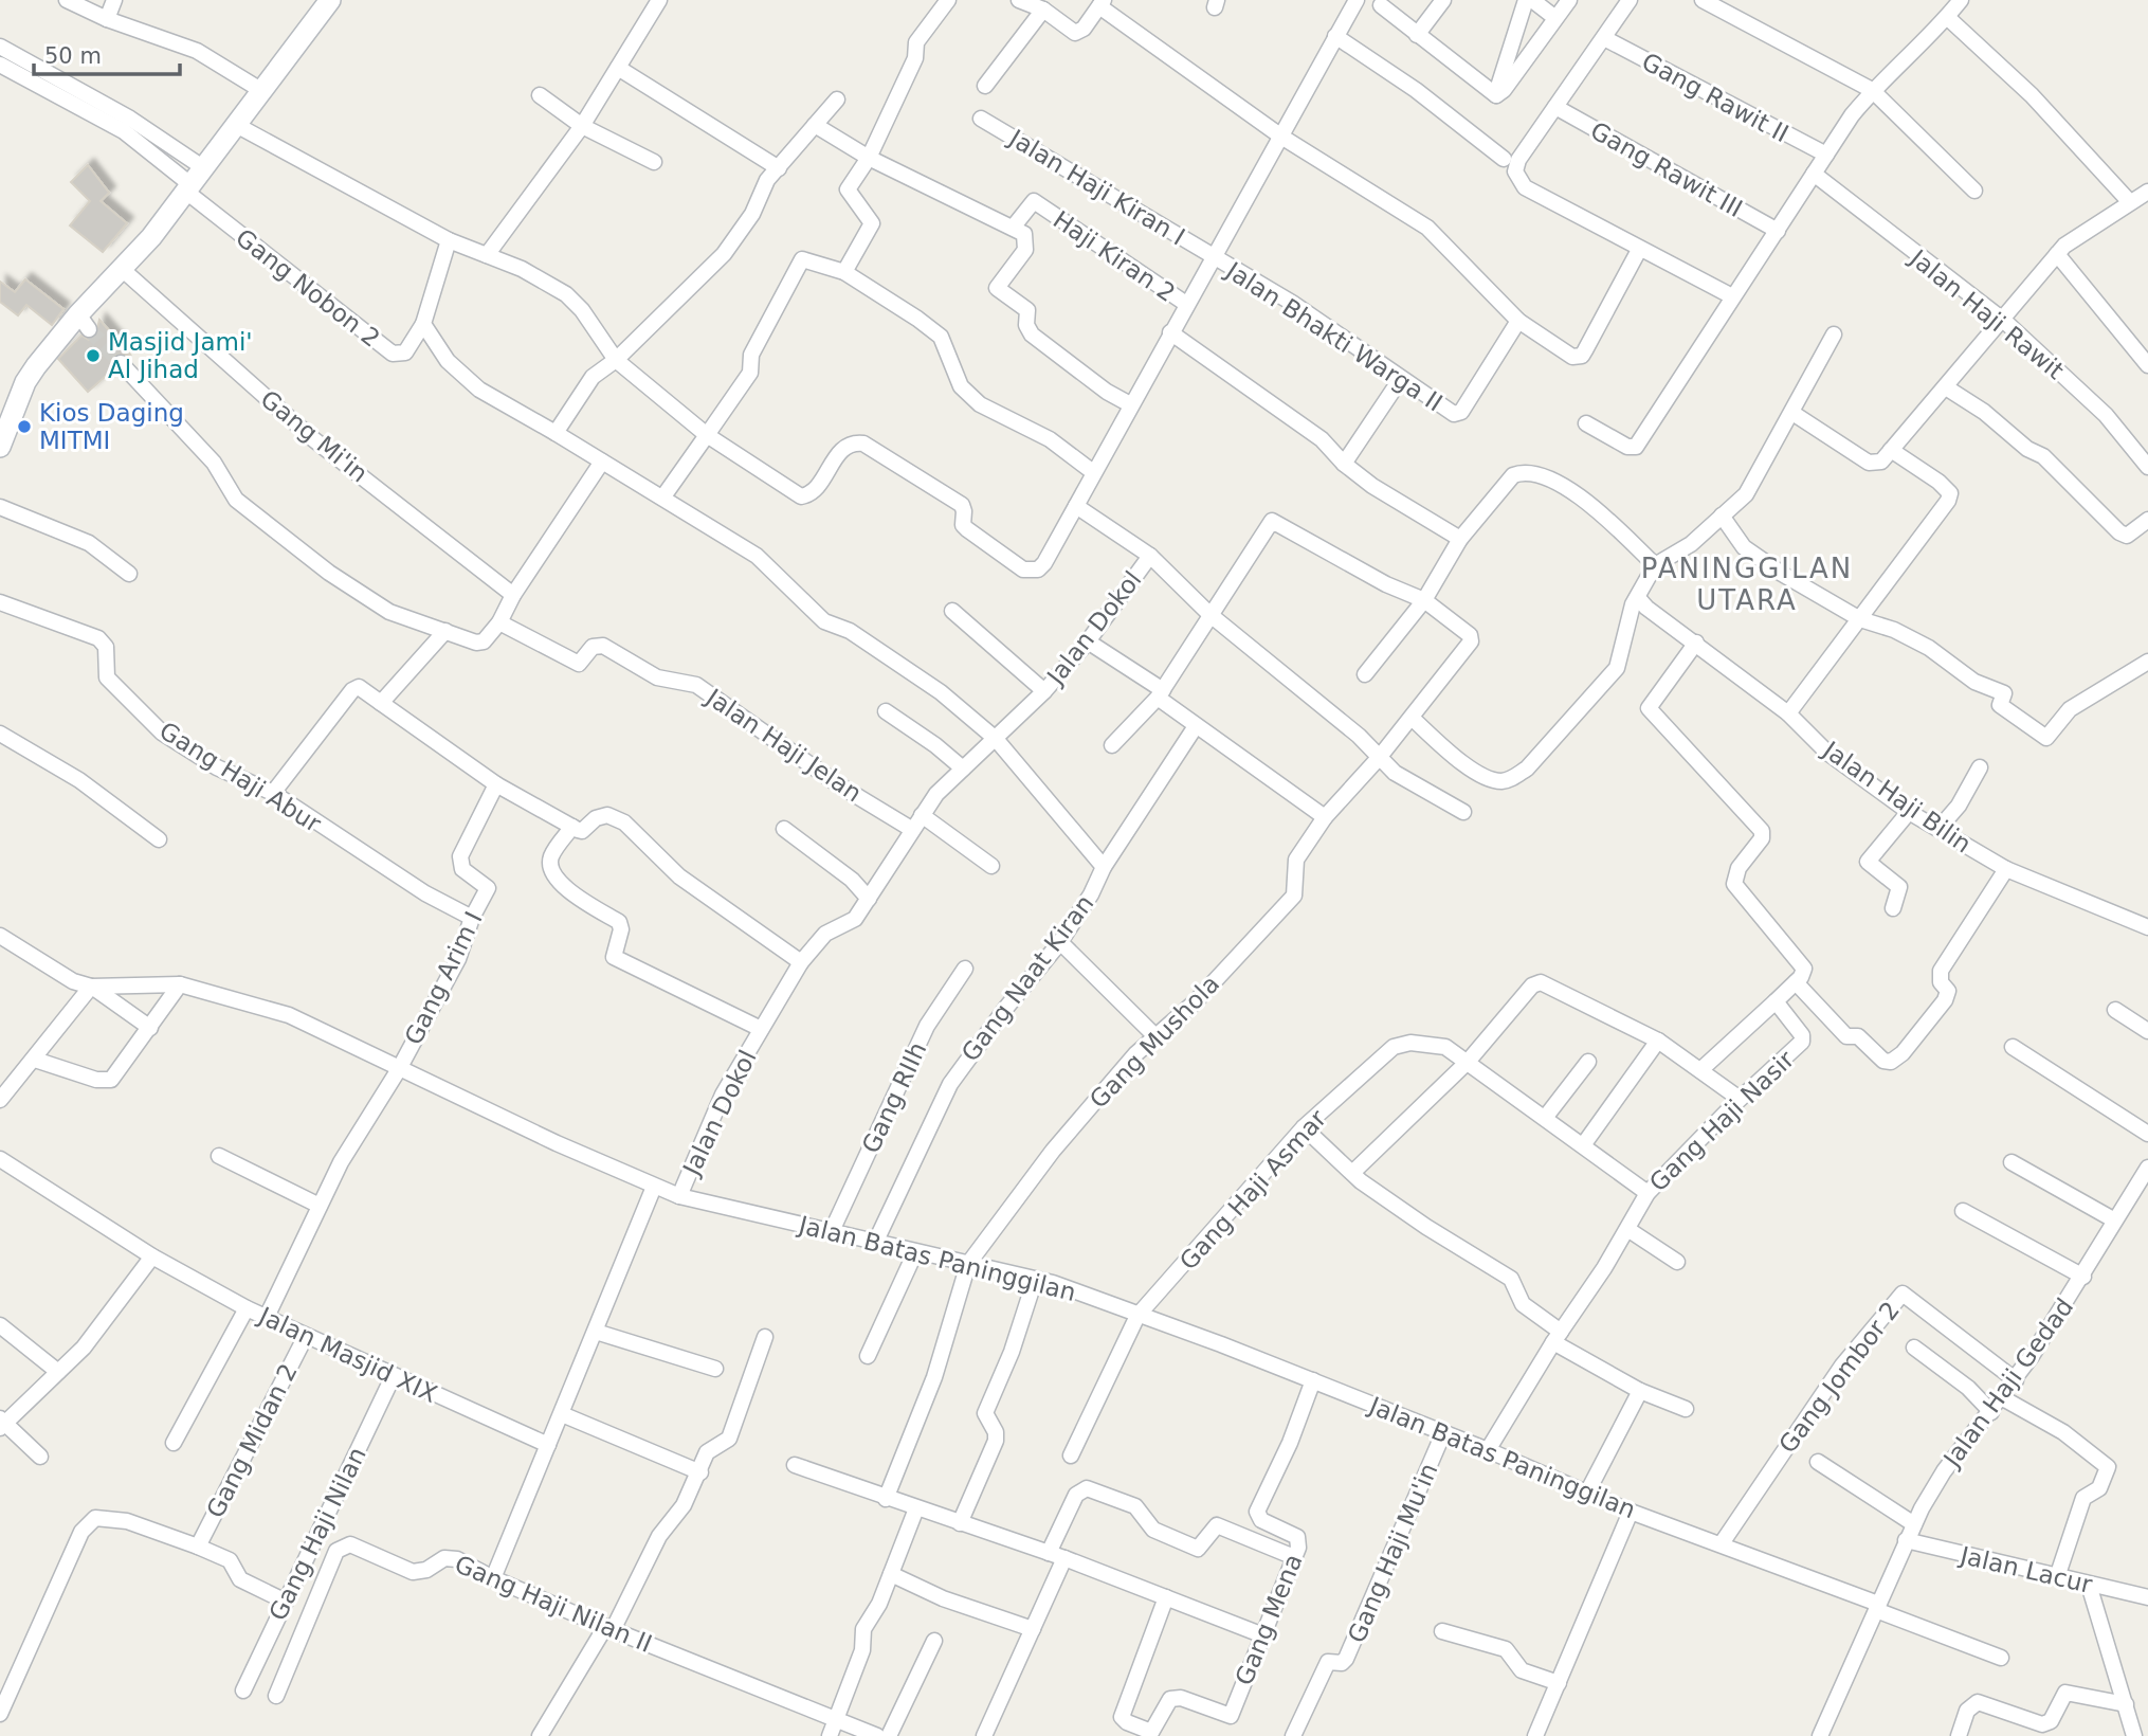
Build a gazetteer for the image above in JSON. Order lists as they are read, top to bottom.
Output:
{
  "streets": {
    "street": [
      "Gang Rawit II",
      "Gang Rawit III",
      "Jalan Haji Kiran I",
      "Haji Kiran 2",
      "Gang Nobon 2",
      "Jalan Haji Rawit",
      "Jalan Bhakti Warga II",
      "Gang Mi'in",
      "Jalan Dokol",
      "Jalan Haji Jelan",
      "Gang Haji Abur",
      "Jalan Haji Bilin",
      "Gang Arim I",
      "Gang Naat Kiran",
      "Gang Mushola",
      "Gang RIIh",
      "Gang Haji Nasir",
      "Gang Haji Asmar",
      "Jalan Batas Paninggilan",
      "Jalan Masjid XIX",
      "Gang Jombor 2",
      "Jalan Haji Gedad",
      "Gang Midan 2",
      "Gang Haji Nilan",
      "Gang Haji Mu'in",
      "Jalan Lacur",
      "Gang Haji Nilan II",
      "Gang Mena"
    ]
  },
  "crossings": [
    ["Jalan Haji Kiran I", "Jalan Bhakti Warga II"],
    ["Jalan Dokol", "Jalan Haji Jelan"],
    ["Jalan Dokol", "Jalan Batas Paninggilan"],
    ["Gang Haji Abur", "Gang Arim I"],
    ["Gang Arim I", "Jalan Batas Paninggilan"],
    ["Gang Arim I", "Jalan Masjid XIX"],
    ["Gang Naat Kiran", "Jalan Batas Paninggilan"],
    ["Gang Mushola", "Jalan Batas Paninggilan"],
    ["Gang RIIh", "Jalan Batas Paninggilan"],
    ["Gang Haji Nasir", "Gang Haji Asmar"],
    ["Gang Haji Nasir", "Jalan Batas Paninggilan"],
    ["Gang Haji Asmar", "Jalan Batas Paninggilan"],
    ["Jalan Batas Paninggilan", "Gang Jombor 2"],
    ["Jalan Batas Paninggilan", "Jalan Haji Gedad"],
    ["Jalan Batas Paninggilan", "Gang Haji Mu'in"],
    ["Jalan Batas Paninggilan", "Gang Mena"],
    ["Jalan Masjid XIX", "Gang Midan 2"],
    ["Jalan Masjid XIX", "Gang Haji Nilan"],
    ["Gang Jombor 2", "Jalan Haji Gedad"],
    ["Jalan Haji Gedad", "Jalan Lacur"]
  ],
  "districts": ["PANINGGILAN UTARA"],
  "places": ["Masjid Jami' Al Jihad", "Kios Daging MITMI"],
  "scale_bar": "50 m"
}
